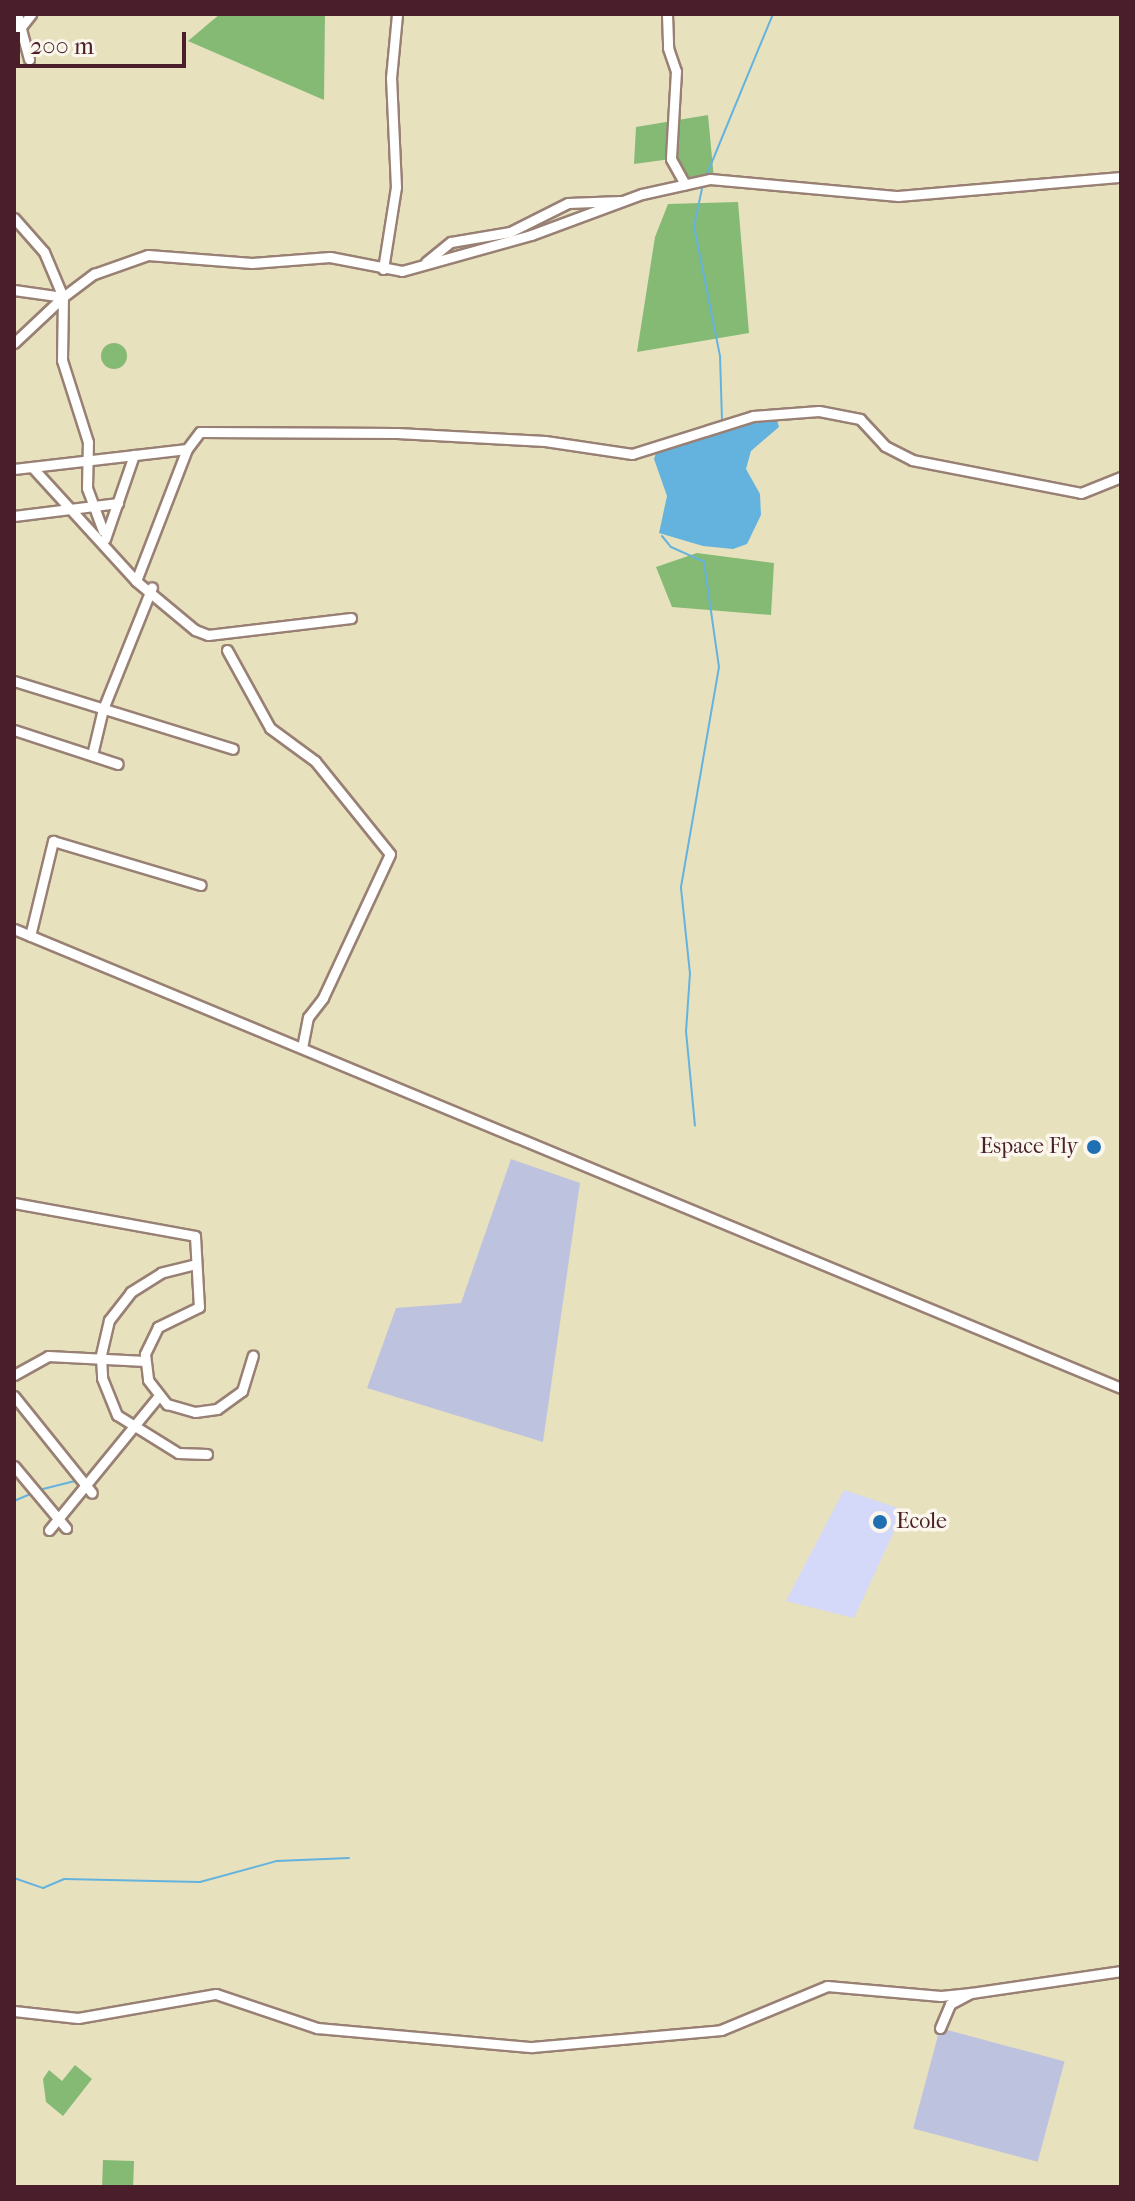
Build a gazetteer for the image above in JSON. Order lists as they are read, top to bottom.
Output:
{
  "places": ["Espace Fly", "Ecole"],
  "scale_bar": "200 m"
}
